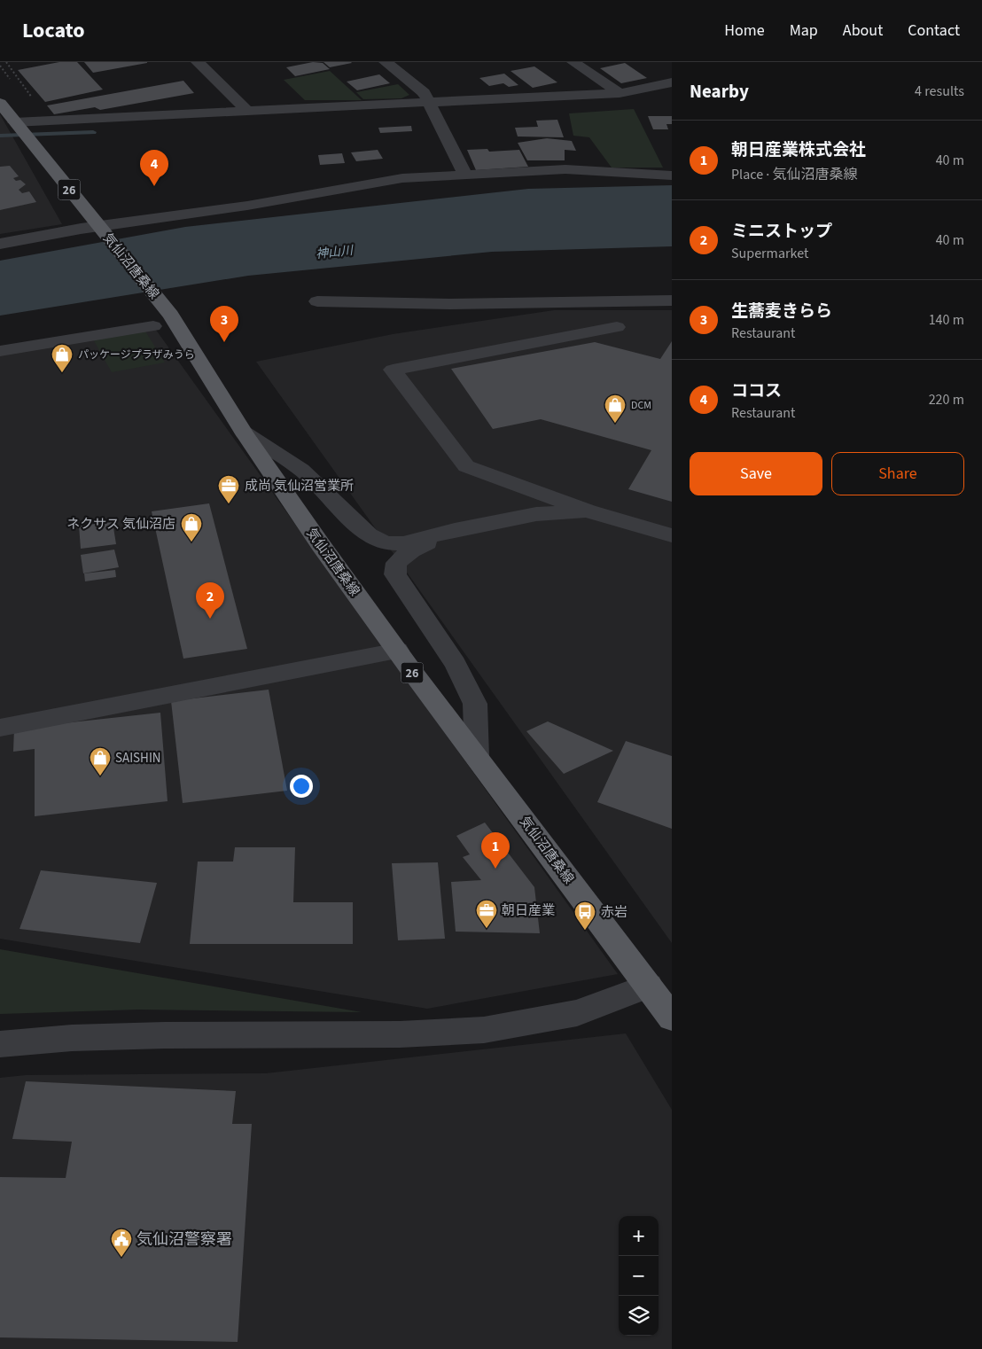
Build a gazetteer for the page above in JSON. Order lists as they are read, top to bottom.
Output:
{
  "streets": {
    "main road": ["26", "気仙沼唐桑線"]
  },
  "water": ["神山川"],
  "places": {
    "shop": [
      "パッケージプラザみうら",
      "DCM",
      "ネクサス 気仙沼店",
      "SAISHIN"
    ],
    "office": ["成尚 気仙沼営業所", "朝日産業"],
    "bus stop": ["赤岩"],
    "public building": ["気仙沼警察署"]
  },
  "page": {
    "header": "Locato",
    "nav": [
      "Home",
      "Map",
      "About",
      "Contact"
    ],
    "heading": ["Nearby", "4 results"],
    "list": [
      {
        "mark": "1",
        "name": "朝日産業株式会社",
        "note": "Place · 気仙沼唐桑線",
        "value": "40 m"
      },
      {
        "mark": "2",
        "name": "ミニストップ",
        "note": "Supermarket",
        "value": "40 m"
      },
      {
        "mark": "3",
        "name": "生蕎麦きらら",
        "note": "Restaurant",
        "value": "140 m"
      },
      {
        "mark": "4",
        "name": "ココス",
        "note": "Restaurant",
        "value": "220 m"
      }
    ],
    "pins": [
      "4",
      "3",
      "2",
      "1"
    ],
    "buttons": ["Save", "Share"],
    "map_buttons": ["+", "−"]
  }
}
